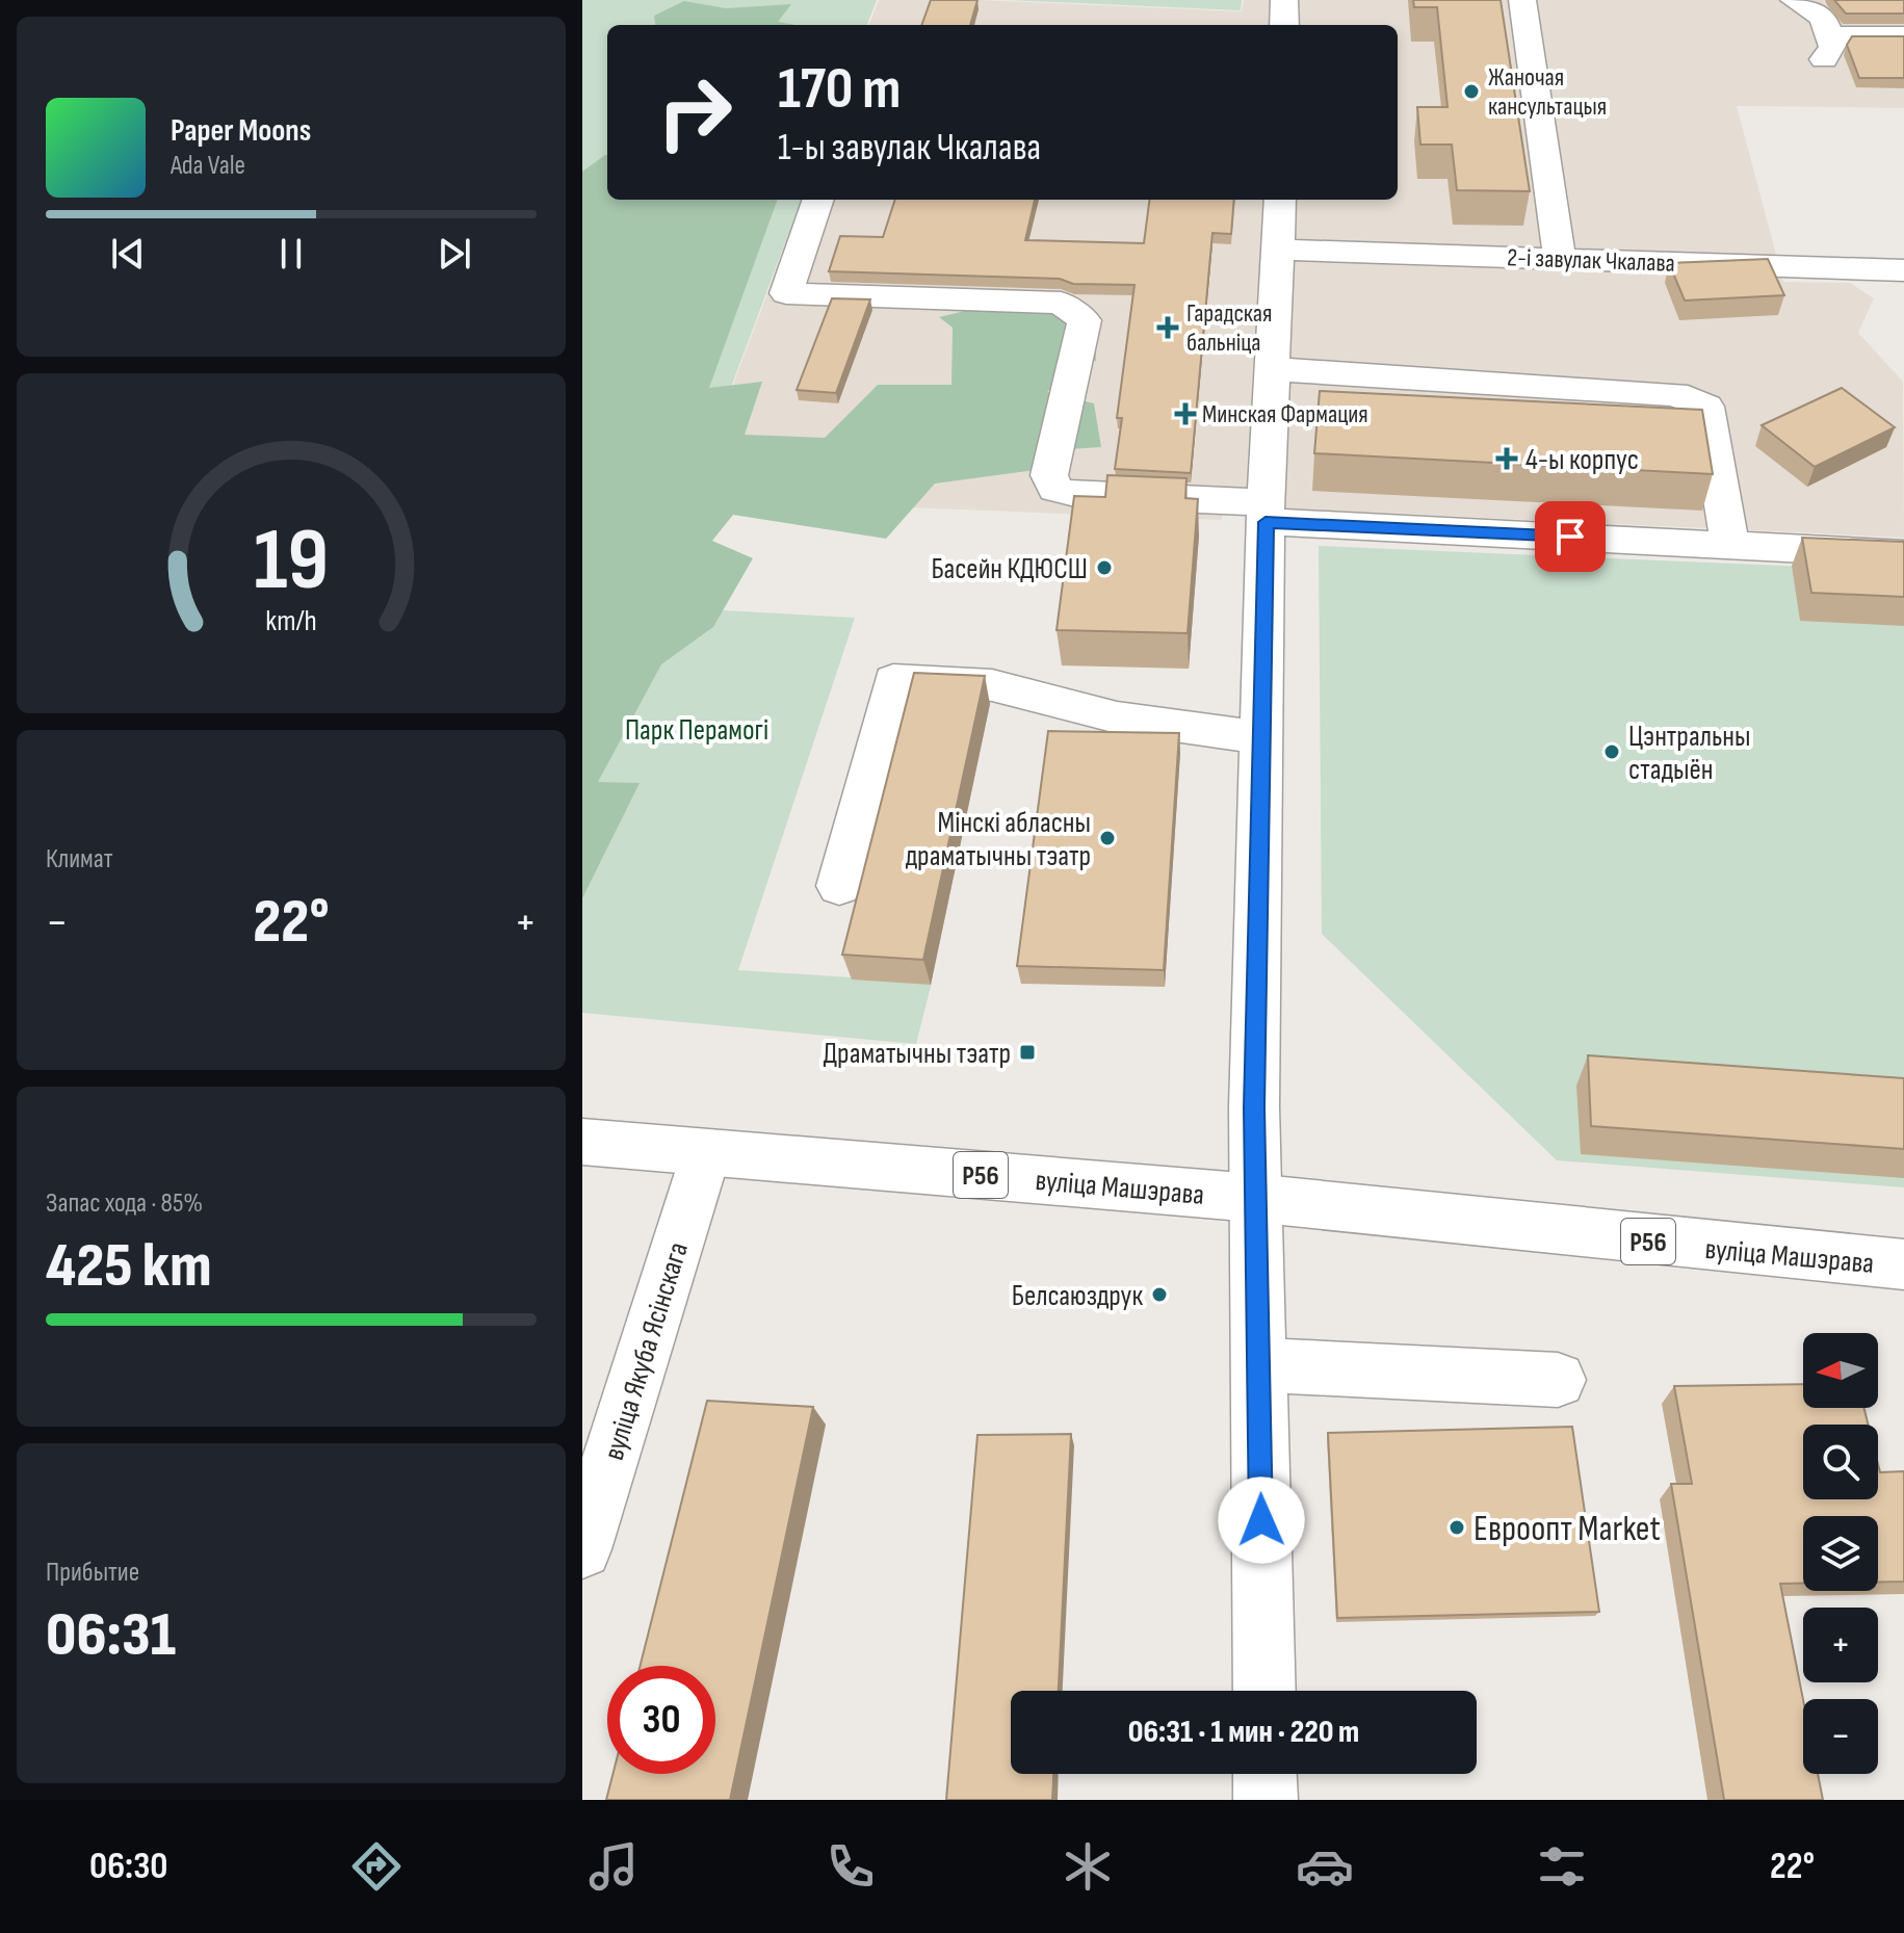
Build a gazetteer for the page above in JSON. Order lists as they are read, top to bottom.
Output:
{
  "streets": {
    "street": [
      "2-і завулак Чкалава",
      "Р56",
      "вуліца Машэрава",
      "вуліца Якуба Ясінскага"
    ]
  },
  "crossings": [
    ["вуліца Машэрава", "вуліца Якуба Ясінскага"]
  ],
  "parks": ["Парк Перамогі"],
  "places": {
    "other": [
      "Жаночая кансультацыя",
      "Басейн КДЮСШ",
      "Цэнтральны стадыён",
      "Мінскі абласны драматычны тэатр",
      "Белсаюздрук",
      "Евроопт Market"
    ],
    "health": ["Гарадская бальніца", "Минская Фармация", "4-ы корпус"],
    "transit": ["Драматычны тэатр"]
  },
  "north": "left",
  "page": {
    "turn": ["170 m", "1-ы завулак Чкалава"],
    "song": ["Paper Moons", "Ada Vale"],
    "tile": [
      "Климат",
      ["Запас хода · 85%", "425 km"],
      ["Прибытие", "06:31"]
    ],
    "heat": ["−", "22°", "+"],
    "map_buttons": ["+", "−"],
    "limit": "30",
    "trip": "06:31 · 1 мин · 220 m",
    "tabs": ["06:30", "22°"],
    "gauge": ["19", "km/h"]
  }
}
